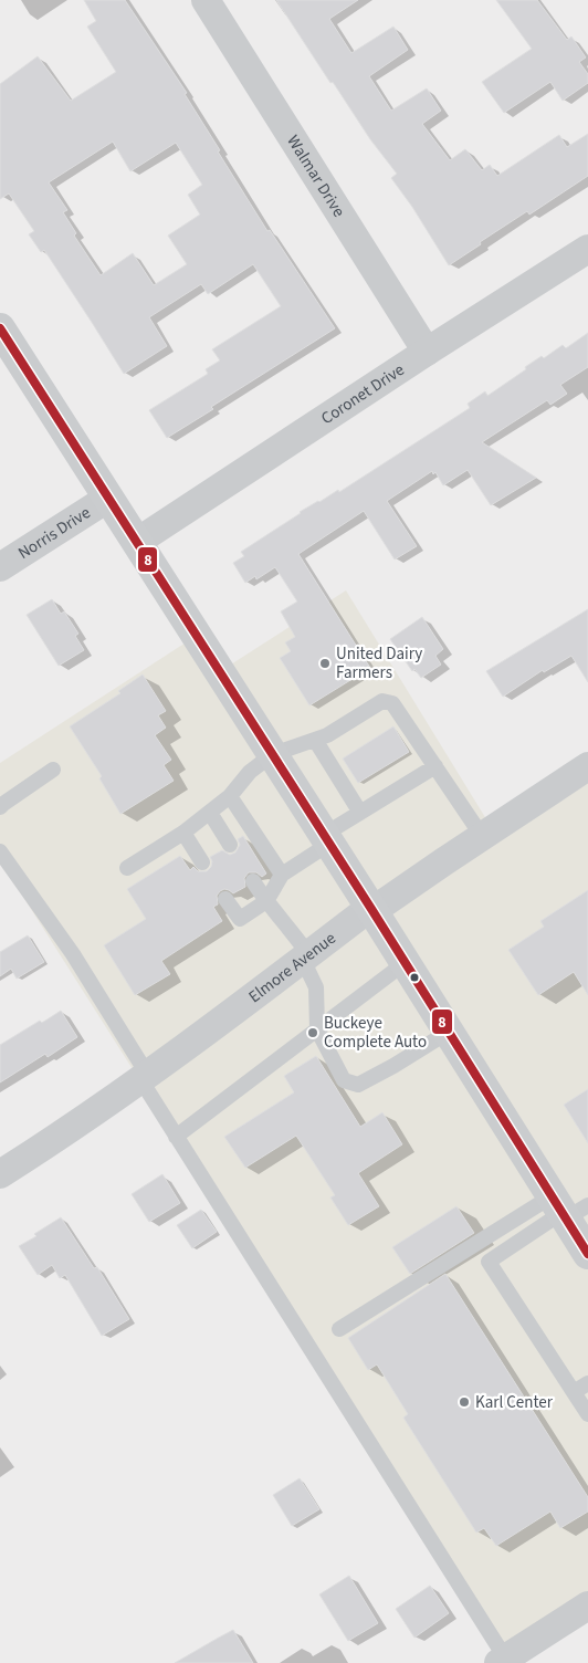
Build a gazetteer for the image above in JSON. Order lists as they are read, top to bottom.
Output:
{
  "streets": {
    "street": [
      "Walmar Drive",
      "Coronet Drive",
      "Norris Drive",
      "Elmore Avenue"
    ]
  },
  "crossings": [
    ["Walmar Drive", "Coronet Drive"]
  ],
  "places": ["United Dairy Farmers", "Buckeye Complete Auto", "Karl Center"],
  "lines": ["transit line 8"]
}
